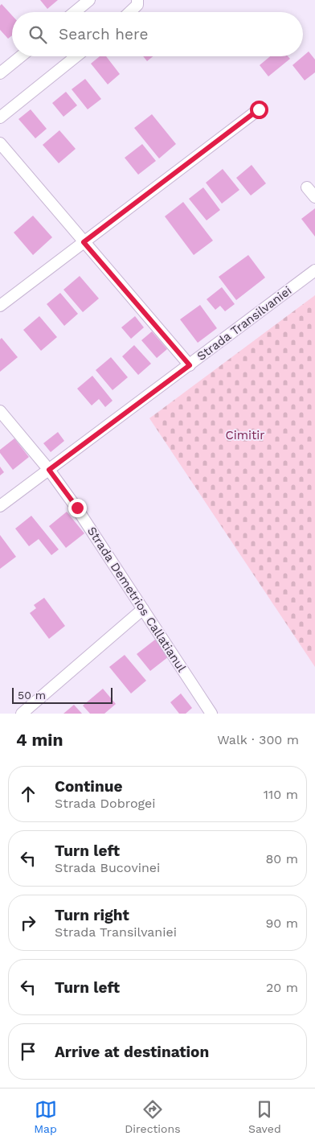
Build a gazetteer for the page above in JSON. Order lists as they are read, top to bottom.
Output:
{
  "streets": {
    "street": ["Strada Transilvaniei", "Strada Demetrios Callatianul"]
  },
  "crossings": [
    ["Strada Transilvaniei", "Strada Demetrios Callatianul"]
  ],
  "parks": ["Cimitir"],
  "scale_bar": "50 m",
  "page": {
    "search": "Search here",
    "scale": "50 m",
    "heading": ["4 min", "Walk · 300 m"],
    "list": [
      ["Continue", "Strada Dobrogei", "110 m"],
      ["Turn left", "Strada Bucovinei", "80 m"],
      ["Turn right", "Strada Transilvaniei", "90 m"],
      ["Turn left", "20 m"],
      "Arrive at destination"
    ],
    "nav": ["Map", "Directions", "Saved"]
  }
}
